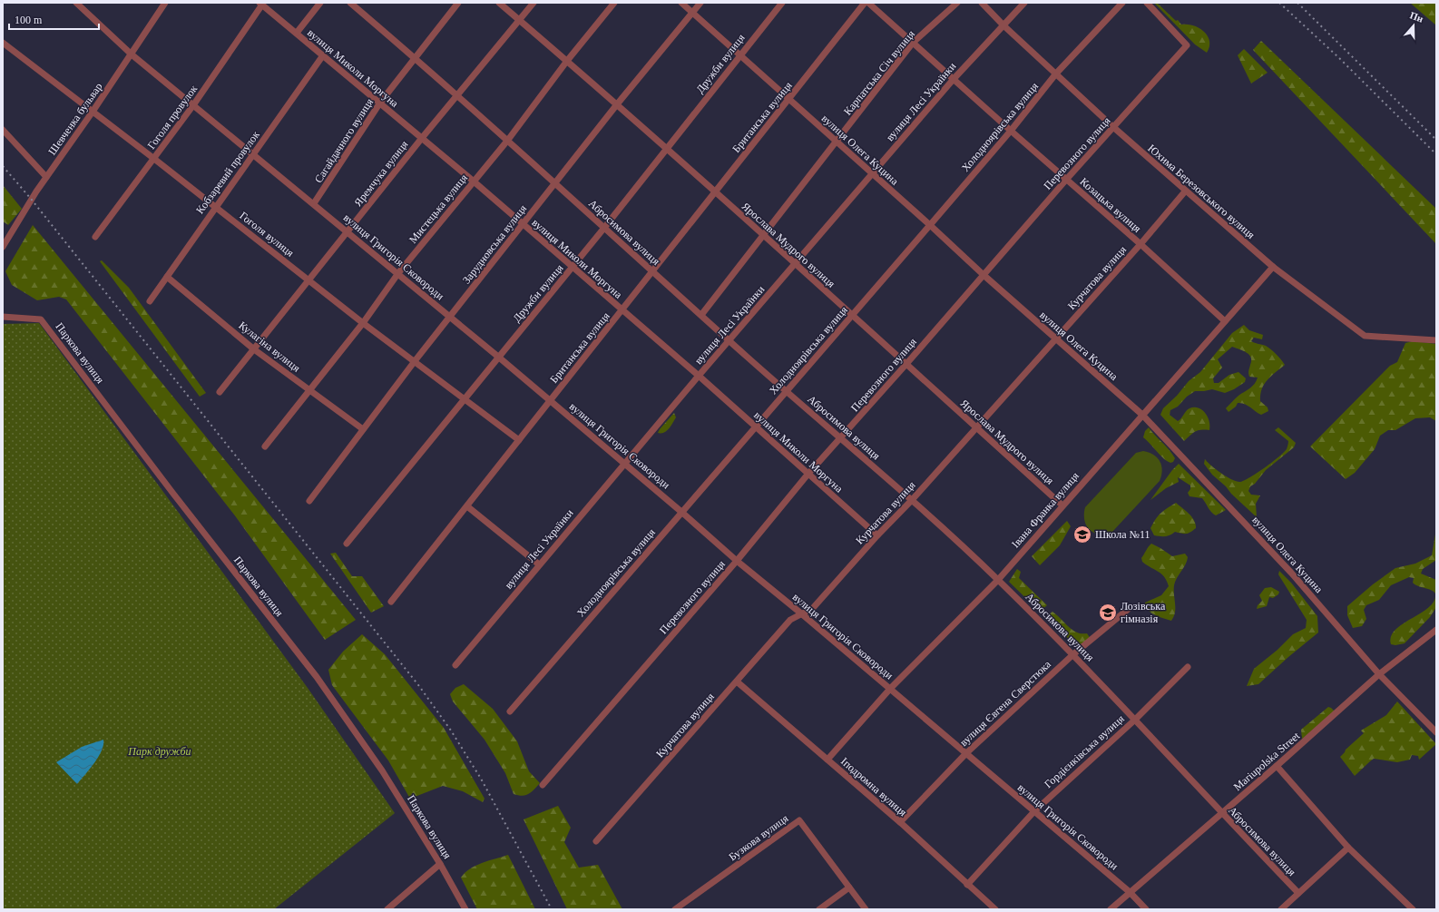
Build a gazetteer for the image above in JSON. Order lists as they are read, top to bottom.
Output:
{
  "streets": {
    "street": [
      "Дружби вулиця",
      "вулиця Миколи Моргуна",
      "Карпатська Січ вулиця",
      "вулиця Лесі Українки",
      "Гоголя провулок",
      "Британська вулиця",
      "Шевченка бульвар",
      "Холодноярівська вулиця",
      "Сагайдачного вулиця",
      "вулиця Олега Куцина",
      "Перевозного вулиця",
      "Кобзаревий провулок",
      "Яремчука вулиця",
      "Юхима Березовського вулиця",
      "Козацька вулиця",
      "Мистецька вулиця",
      "Абросимова вулиця",
      "Гоголя вулиця",
      "Зарудновська вулиця",
      "Ярослава Мудрого вулиця",
      "вулиця Григорія Сковороди",
      "Курчатова вулиця",
      "Кулагіна вулиця",
      "Паркова вулиця",
      "Івана Франка вулиця",
      "вулиця Євгена Сверстюка",
      "Гордієнківська вулиця",
      "Mariupolska Street",
      "Іподромна вулиця",
      "Бузкова вулиця"
    ]
  },
  "crossings": [
    ["Дружби вулиця", "вулиця Миколи Моргуна"],
    ["Дружби вулиця", "вулиця Олега Куцина"],
    ["Дружби вулиця", "Абросимова вулиця"],
    ["Дружби вулиця", "Гоголя вулиця"],
    ["Дружби вулиця", "Ярослава Мудрого вулиця"],
    ["Дружби вулиця", "вулиця Григорія Сковороди"],
    ["вулиця Миколи Моргуна", "вулиця Лесі Українки"],
    ["вулиця Миколи Моргуна", "Гоголя провулок"],
    ["вулиця Миколи Моргуна", "Британська вулиця"],
    ["вулиця Миколи Моргуна", "Холодноярівська вулиця"],
    ["вулиця Миколи Моргуна", "Сагайдачного вулиця"],
    ["вулиця Миколи Моргуна", "Перевозного вулиця"],
    ["вулиця Миколи Моргуна", "Кобзаревий провулок"],
    ["вулиця Миколи Моргуна", "Яремчука вулиця"],
    ["вулиця Миколи Моргуна", "Мистецька вулиця"],
    ["вулиця Миколи Моргуна", "Зарудновська вулиця"],
    ["вулиця Миколи Моргуна", "Курчатова вулиця"],
    ["Карпатська Січ вулиця", "вулиця Олега Куцина"],
    ["Карпатська Січ вулиця", "Козацька вулиця"],
    ["Карпатська Січ вулиця", "Абросимова вулиця"],
    ["Карпатська Січ вулиця", "Ярослава Мудрого вулиця"],
    ["вулиця Лесі Українки", "вулиця Олега Куцина"],
    ["вулиця Лесі Українки", "Юхима Березовського вулиця"],
    ["вулиця Лесі Українки", "Козацька вулиця"],
    ["вулиця Лесі Українки", "Абросимова вулиця"],
    ["вулиця Лесі Українки", "Ярослава Мудрого вулиця"],
    ["вулиця Лесі Українки", "вулиця Григорія Сковороди"],
    ["Гоголя провулок", "Гоголя вулиця"],
    ["Гоголя провулок", "вулиця Григорія Сковороди"],
    ["Британська вулиця", "вулиця Олега Куцина"],
    ["Британська вулиця", "Абросимова вулиця"],
    ["Британська вулиця", "Гоголя вулиця"],
    ["Британська вулиця", "Ярослава Мудрого вулиця"],
    ["Британська вулиця", "вулиця Григорія Сковороди"],
    ["Шевченка бульвар", "Гоголя вулиця"],
    ["Шевченка бульвар", "вулиця Григорія Сковороди"],
    ["Холодноярівська вулиця", "вулиця Олега Куцина"],
    ["Холодноярівська вулиця", "Юхима Березовського вулиця"],
    ["Холодноярівська вулиця", "Козацька вулиця"],
    ["Холодноярівська вулиця", "Абросимова вулиця"],
    ["Холодноярівська вулиця", "Ярослава Мудрого вулиця"],
    ["Холодноярівська вулиця", "вулиця Григорія Сковороди"],
    ["Сагайдачного вулиця", "Абросимова вулиця"],
    ["Сагайдачного вулиця", "вулиця Григорія Сковороди"],
    ["вулиця Олега Куцина", "Перевозного вулиця"],
    ["вулиця Олега Куцина", "Зарудновська вулиця"],
    ["вулиця Олега Куцина", "Курчатова вулиця"],
    ["вулиця Олега Куцина", "Івана Франка вулиця"],
    ["вулиця Олега Куцина", "Mariupolska Street"],
    ["Перевозного вулиця", "Юхима Березовського вулиця"],
    ["Перевозного вулиця", "Козацька вулиця"],
    ["Перевозного вулиця", "Абросимова вулиця"],
    ["Перевозного вулиця", "Ярослава Мудрого вулиця"],
    ["Перевозного вулиця", "вулиця Григорія Сковороди"],
    ["Кобзаревий провулок", "Гоголя вулиця"],
    ["Кобзаревий провулок", "вулиця Григорія Сковороди"],
    ["Кобзаревий провулок", "Кулагіна вулиця"],
    ["Яремчука вулиця", "Абросимова вулиця"],
    ["Яремчука вулиця", "Гоголя вулиця"],
    ["Яремчука вулиця", "Ярослава Мудрого вулиця"],
    ["Яремчука вулиця", "вулиця Григорія Сковороди"],
    ["Яремчука вулиця", "Кулагіна вулиця"],
    ["Юхима Березовського вулиця", "Курчатова вулиця"],
    ["Юхима Березовського вулиця", "Івана Франка вулиця"],
    ["Козацька вулиця", "Курчатова вулиця"],
    ["Козацька вулиця", "Івана Франка вулиця"],
    ["Мистецька вулиця", "Абросимова вулиця"],
    ["Мистецька вулиця", "Гоголя вулиця"],
    ["Мистецька вулиця", "Ярослава Мудрого вулиця"],
    ["Мистецька вулиця", "вулиця Григорія Сковороди"],
    ["Мистецька вулиця", "Кулагіна вулиця"],
    ["Абросимова вулиця", "Зарудновська вулиця"],
    ["Абросимова вулиця", "Курчатова вулиця"],
    ["Абросимова вулиця", "Івана Франка вулиця"],
    ["Абросимова вулиця", "вулиця Євгена Сверстюка"],
    ["Абросимова вулиця", "Гордієнківська вулиця"],
    ["Абросимова вулиця", "Mariupolska Street"],
    ["Гоголя вулиця", "Зарудновська вулиця"],
    ["Зарудновська вулиця", "Ярослава Мудрого вулиця"],
    ["Зарудновська вулиця", "вулиця Григорія Сковороди"],
    ["Зарудновська вулиця", "Кулагіна вулиця"],
    ["Ярослава Мудрого вулиця", "Курчатова вулиця"],
    ["Ярослава Мудрого вулиця", "Івана Франка вулиця"],
    ["вулиця Григорія Сковороди", "Курчатова вулиця"],
    ["вулиця Григорія Сковороди", "Івана Франка вулиця"],
    ["вулиця Григорія Сковороди", "вулиця Євгена Сверстюка"],
    ["вулиця Григорія Сковороди", "Гордієнківська вулиця"],
    ["вулиця Григорія Сковороди", "Mariupolska Street"],
    ["Курчатова вулиця", "Іподромна вулиця"],
    ["Івана Франка вулиця", "Іподромна вулиця"],
    ["вулиця Євгена Сверстюка", "Іподромна вулиця"],
    ["Гордієнківська вулиця", "Іподромна вулиця"]
  ],
  "parks": ["Парк дружби"],
  "places": {
    "school or university": ["Школа №11", "Лозівська гімназія"]
  },
  "scale_bar": "100 m",
  "north": "top"
}
